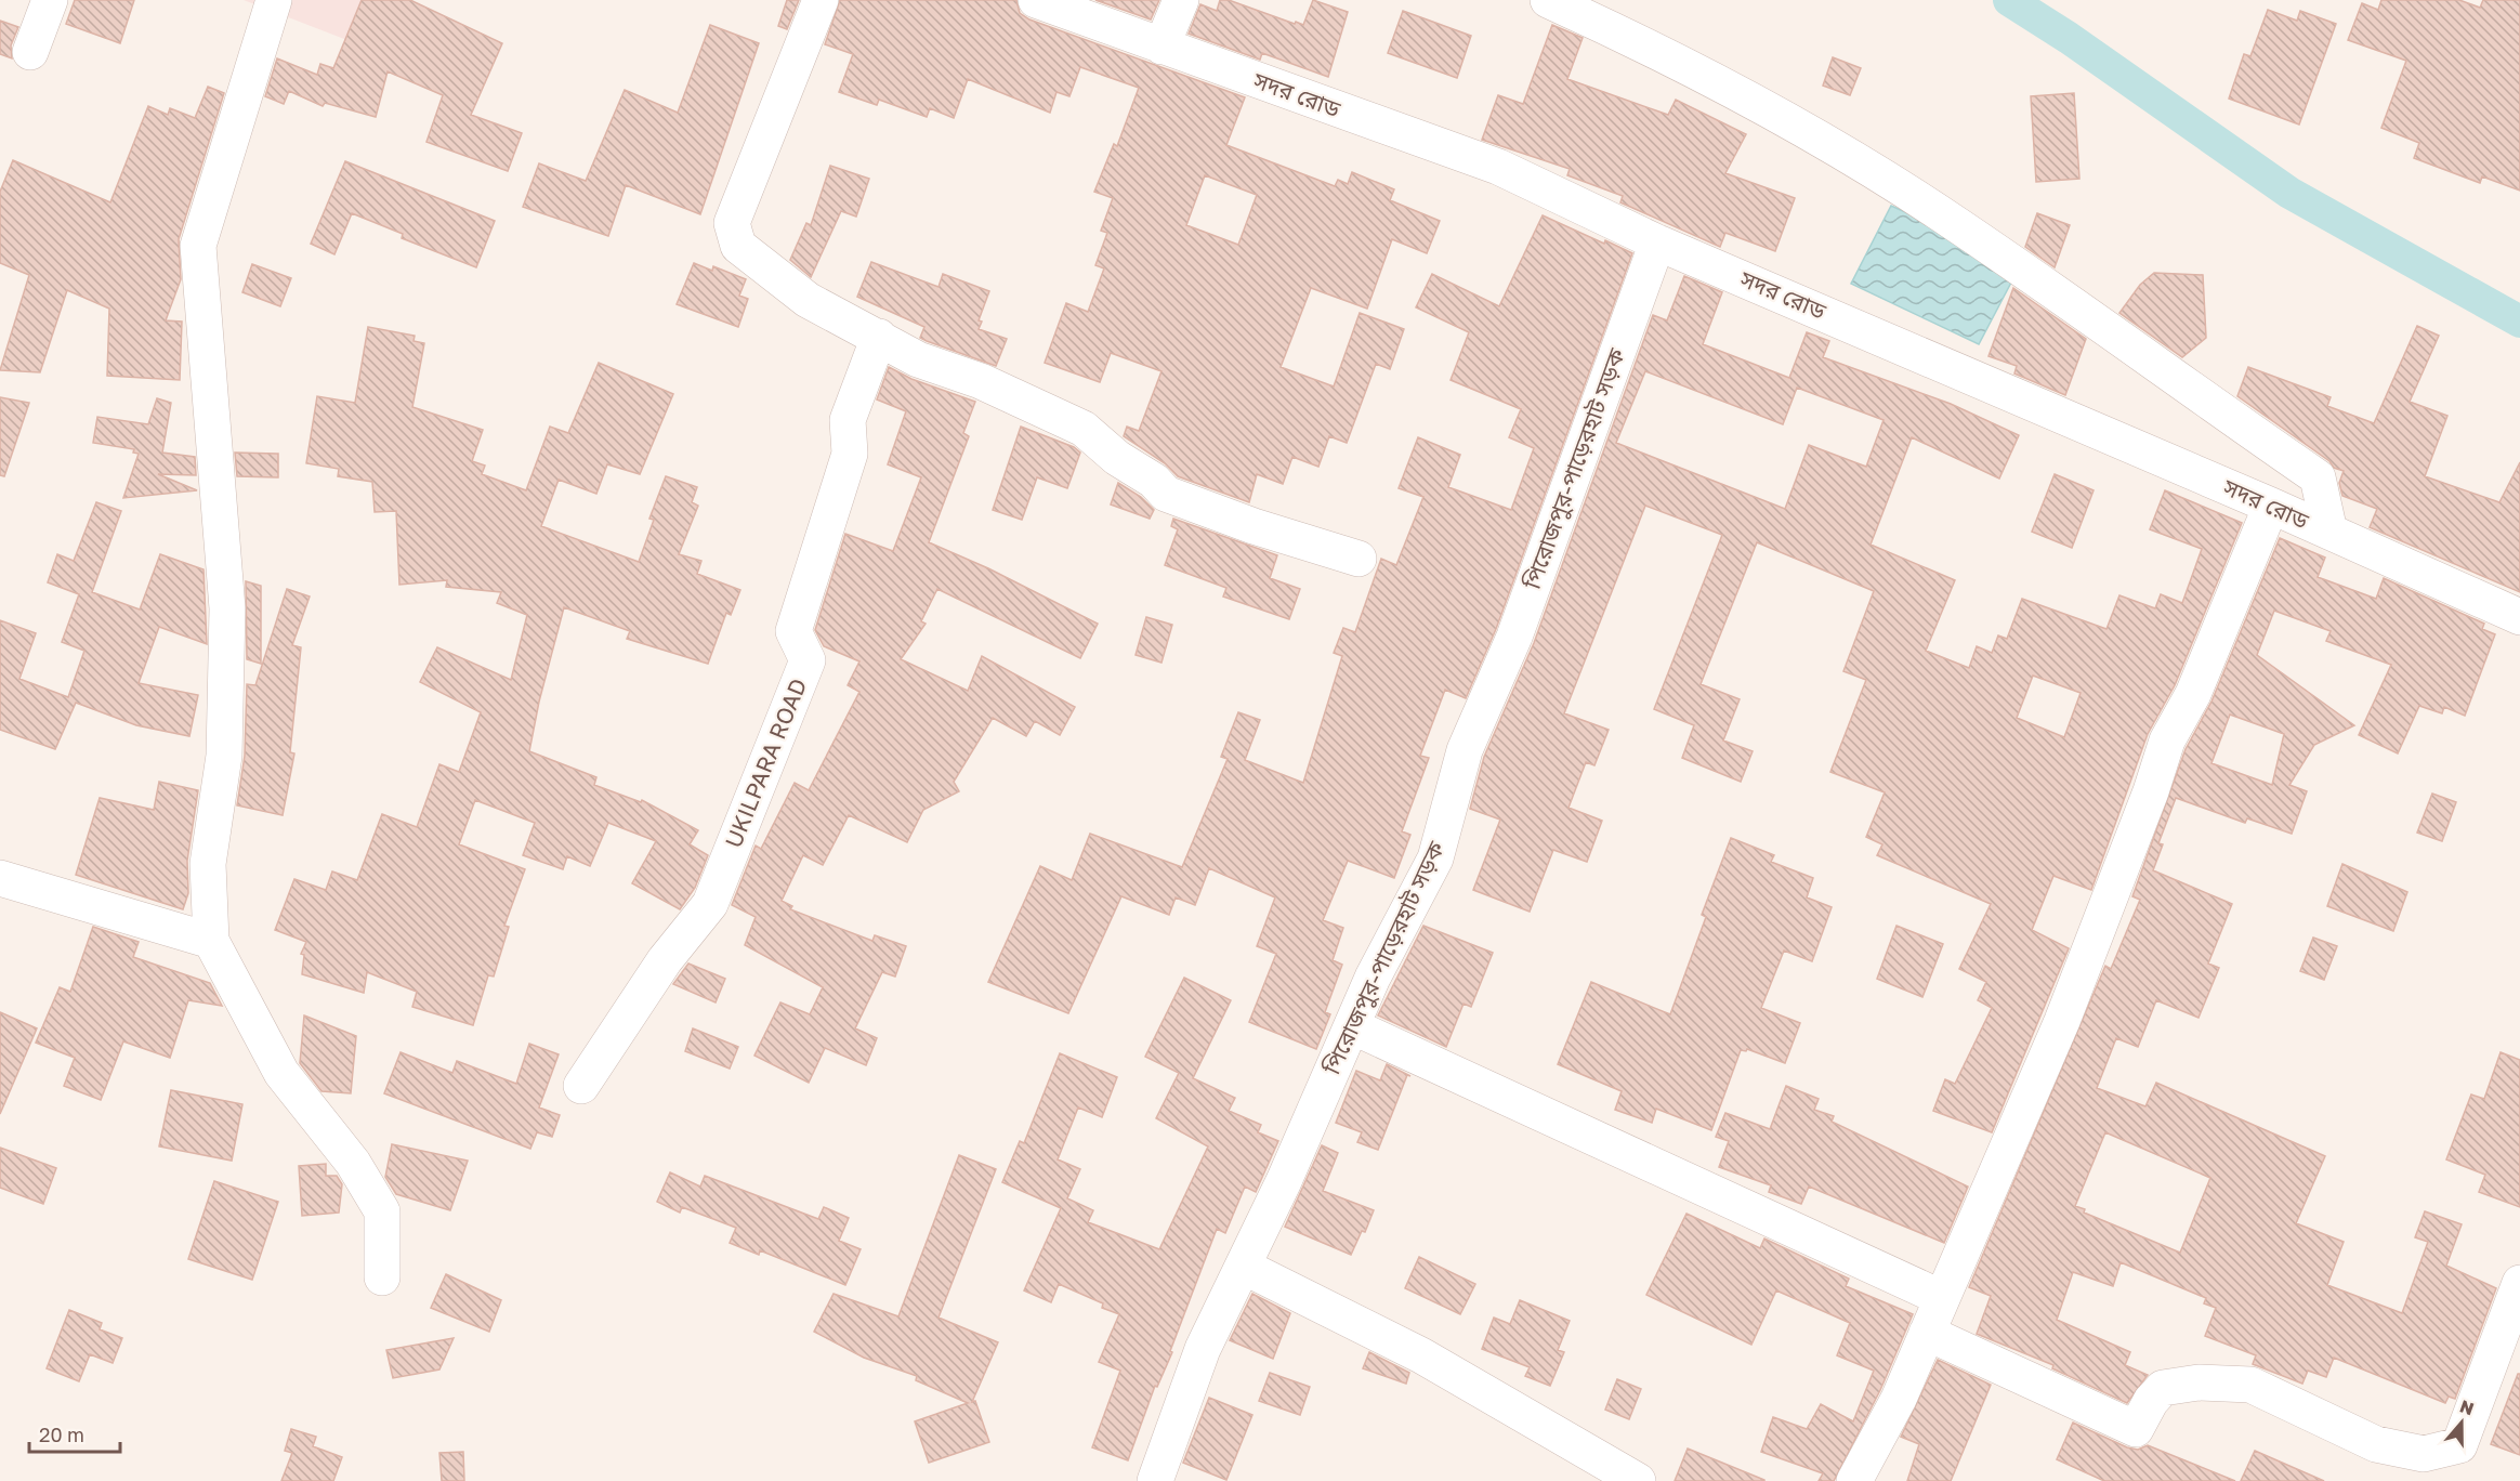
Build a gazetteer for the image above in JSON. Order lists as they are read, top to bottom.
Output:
{
  "streets": {
    "street": ["সদর রোড", "পিরোজপুর-পাড়েরহাট সড়ক", "UKILPARA ROAD"]
  },
  "crossings": [
    ["সদর রোড", "পিরোজপুর-পাড়েরহাট সড়ক"]
  ],
  "scale_bar": "20 m",
  "north": "top"
}
